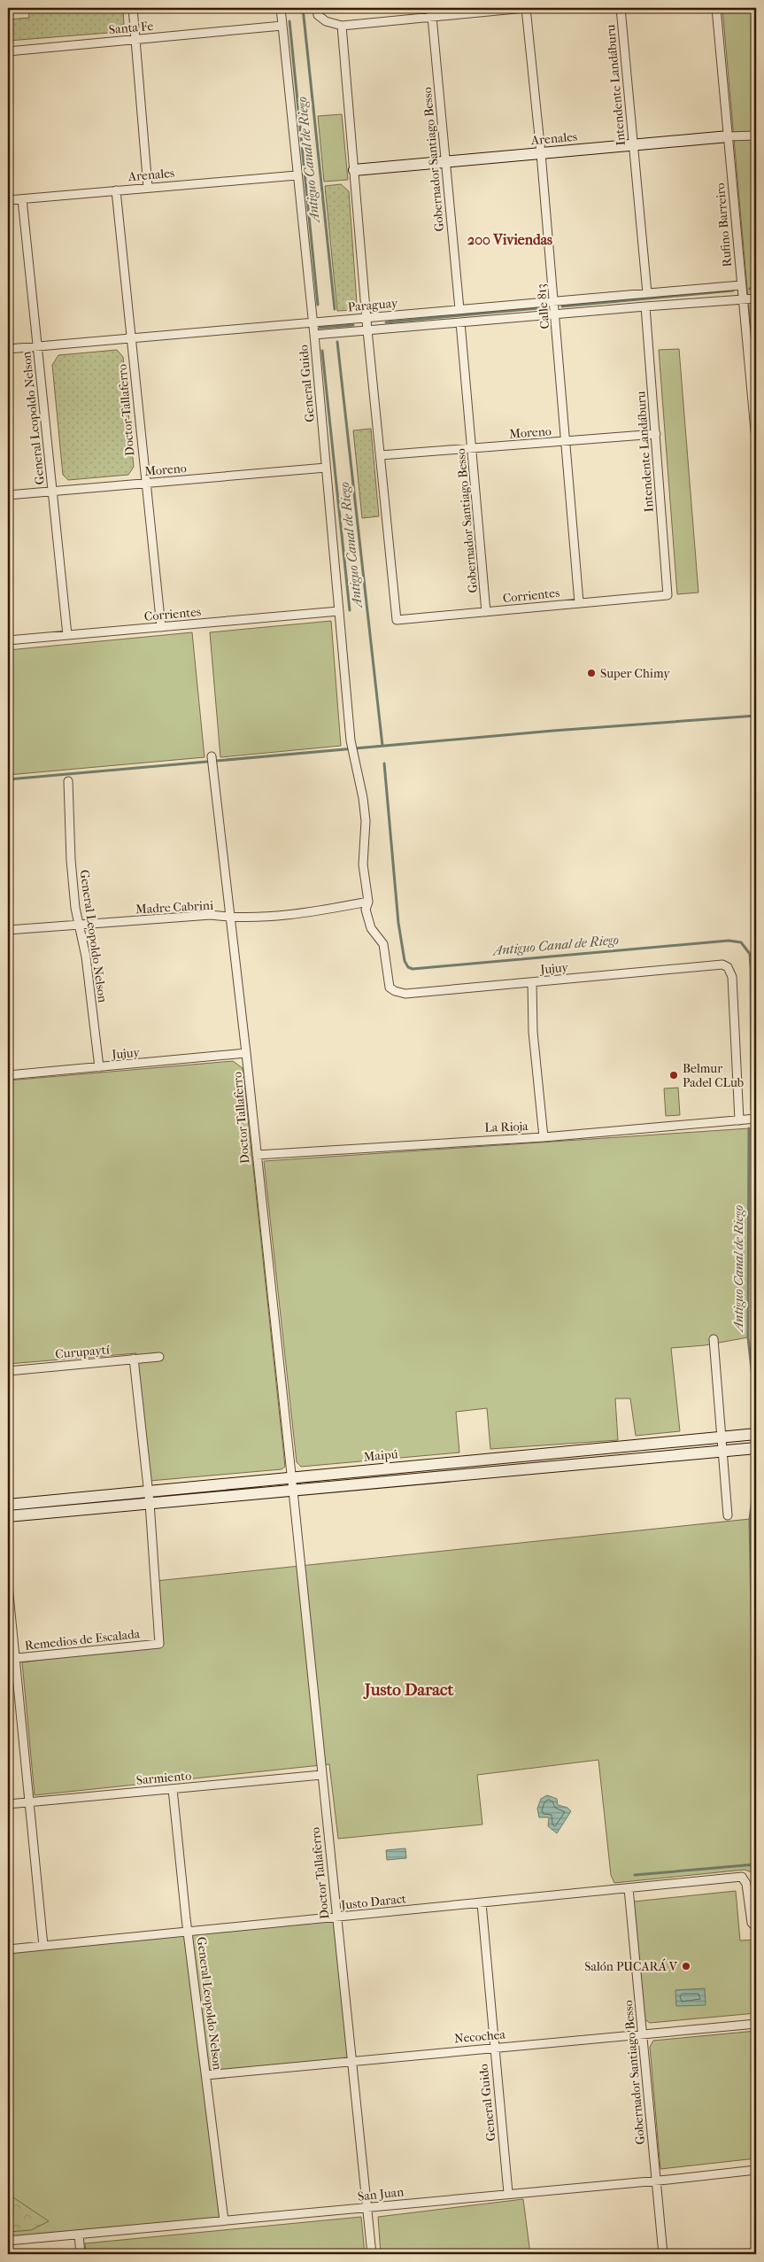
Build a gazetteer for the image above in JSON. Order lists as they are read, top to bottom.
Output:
{
  "streets": {
    "street": [
      "Santa Fe",
      "Intendente Landáburu",
      "Arenales",
      "Gobernador Santiago Besso",
      "Rufino Barreiro",
      "Paraguay",
      "Calle 813",
      "General Guido",
      "Doctor Tallaferro",
      "General Leopoldo Nelson",
      "Moreno",
      "Corrientes",
      "Madre Cabrini",
      "Jujuy",
      "La Rioja",
      "Curupaytí",
      "Maipú",
      "Remedios de Escalada",
      "Sarmiento",
      "Justo Daract",
      "Necochea",
      "San Juan"
    ]
  },
  "crossings": [
    ["Santa Fe", "General Guido"],
    ["Intendente Landáburu", "Arenales"],
    ["Intendente Landáburu", "Paraguay"],
    ["Intendente Landáburu", "Moreno"],
    ["Intendente Landáburu", "Corrientes"],
    ["Arenales", "Gobernador Santiago Besso"],
    ["Arenales", "Rufino Barreiro"],
    ["Arenales", "Calle 813"],
    ["Arenales", "General Guido"],
    ["Arenales", "Doctor Tallaferro"],
    ["Arenales", "General Leopoldo Nelson"],
    ["Gobernador Santiago Besso", "Paraguay"],
    ["Gobernador Santiago Besso", "Moreno"],
    ["Gobernador Santiago Besso", "Corrientes"],
    ["Gobernador Santiago Besso", "Justo Daract"],
    ["Gobernador Santiago Besso", "Necochea"],
    ["Gobernador Santiago Besso", "San Juan"],
    ["Rufino Barreiro", "Paraguay"],
    ["Paraguay", "Calle 813"],
    ["Paraguay", "General Guido"],
    ["Paraguay", "Doctor Tallaferro"],
    ["Paraguay", "General Leopoldo Nelson"],
    ["Calle 813", "Moreno"],
    ["Calle 813", "Corrientes"],
    ["General Guido", "Moreno"],
    ["General Guido", "Corrientes"],
    ["General Guido", "Madre Cabrini"],
    ["General Guido", "Jujuy"],
    ["General Guido", "Justo Daract"],
    ["General Guido", "Necochea"],
    ["General Guido", "San Juan"],
    ["Doctor Tallaferro", "Moreno"],
    ["Doctor Tallaferro", "Corrientes"],
    ["Doctor Tallaferro", "Madre Cabrini"],
    ["Doctor Tallaferro", "Jujuy"],
    ["Doctor Tallaferro", "La Rioja"],
    ["Doctor Tallaferro", "Maipú"],
    ["Doctor Tallaferro", "Sarmiento"],
    ["Doctor Tallaferro", "Justo Daract"],
    ["Doctor Tallaferro", "Necochea"],
    ["Doctor Tallaferro", "San Juan"],
    ["General Leopoldo Nelson", "Moreno"],
    ["General Leopoldo Nelson", "Corrientes"],
    ["General Leopoldo Nelson", "Madre Cabrini"],
    ["General Leopoldo Nelson", "Jujuy"],
    ["General Leopoldo Nelson", "Sarmiento"],
    ["General Leopoldo Nelson", "Justo Daract"],
    ["General Leopoldo Nelson", "Necochea"],
    ["General Leopoldo Nelson", "San Juan"],
    ["Moreno", "Corrientes"],
    ["Jujuy", "La Rioja"]
  ],
  "districts": ["200 Viviendas", "Justo Daract"],
  "water": ["Antiguo Canal de Riego"],
  "places": ["Super Chimy", "Belmur Padel CLub", "Salón PUCARÁ V"]
}
